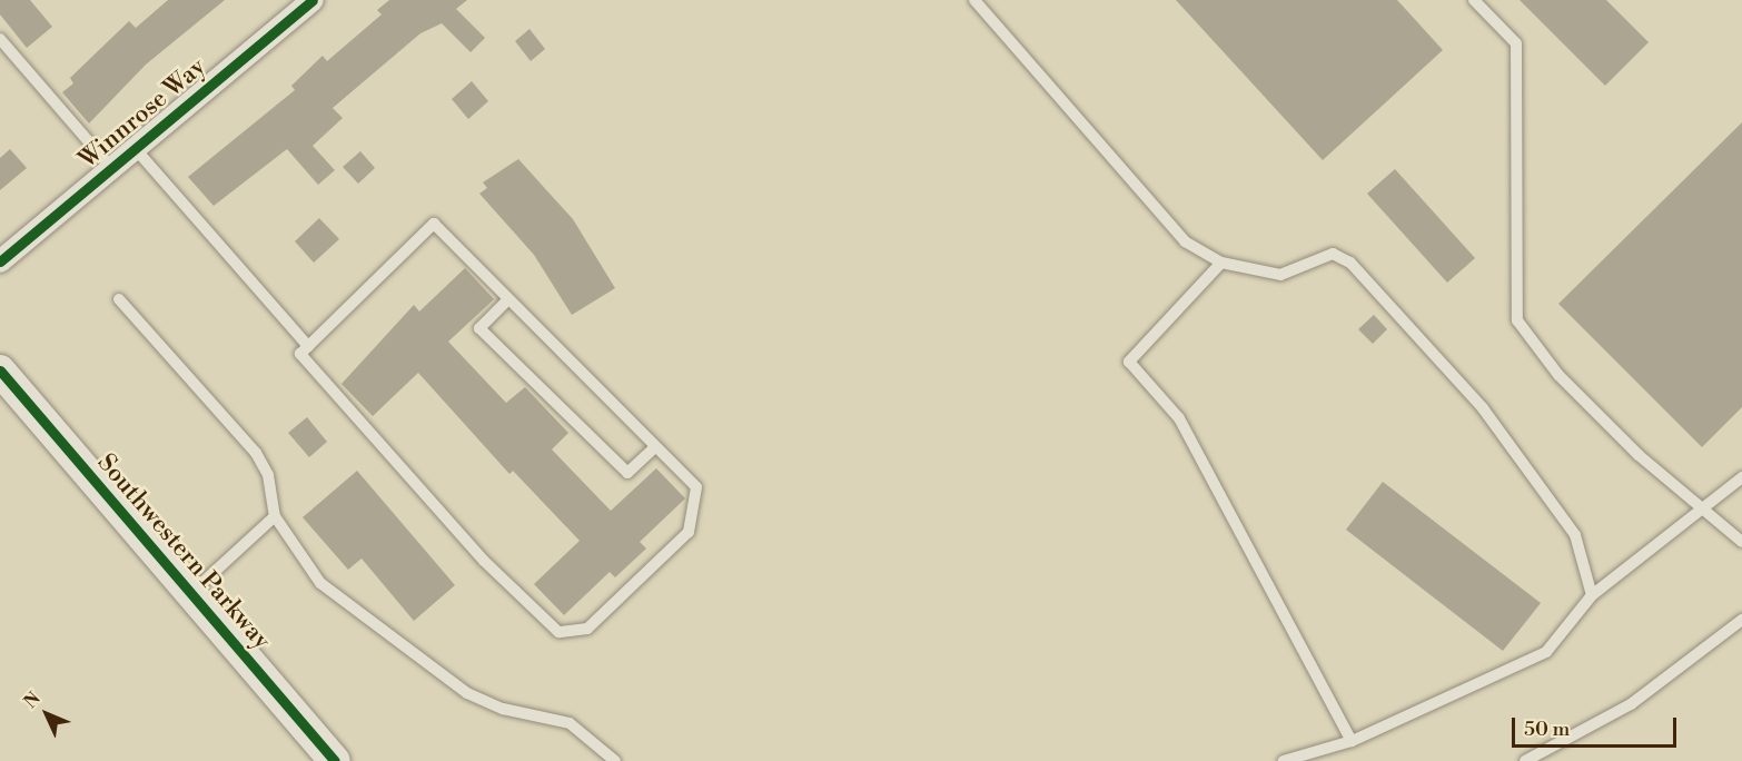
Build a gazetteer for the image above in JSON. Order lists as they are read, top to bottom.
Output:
{
  "streets": {
    "street": ["Winnrose Way", "Southwestern Parkway"]
  },
  "scale_bar": "50 m",
  "north": "top left"
}
